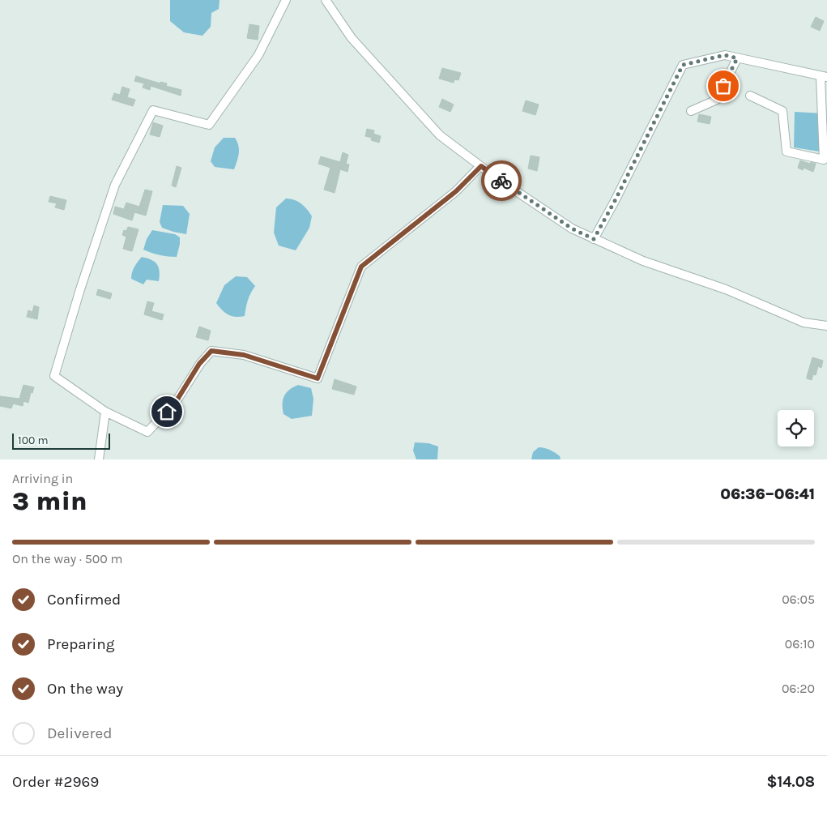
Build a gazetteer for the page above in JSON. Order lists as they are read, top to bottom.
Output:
{
  "scale_bar": "100 m",
  "page": {
    "scale": "100 m",
    "heading": ["3 min", "Arriving in", "06:36–06:41"],
    "panel": ["Order #2969", "$14.08"],
    "bar": "On the way · 500 m",
    "list": [
      ["Confirmed", "06:05"],
      ["Preparing", "06:10"],
      ["On the way", "06:20"],
      "Delivered"
    ]
  }
}
